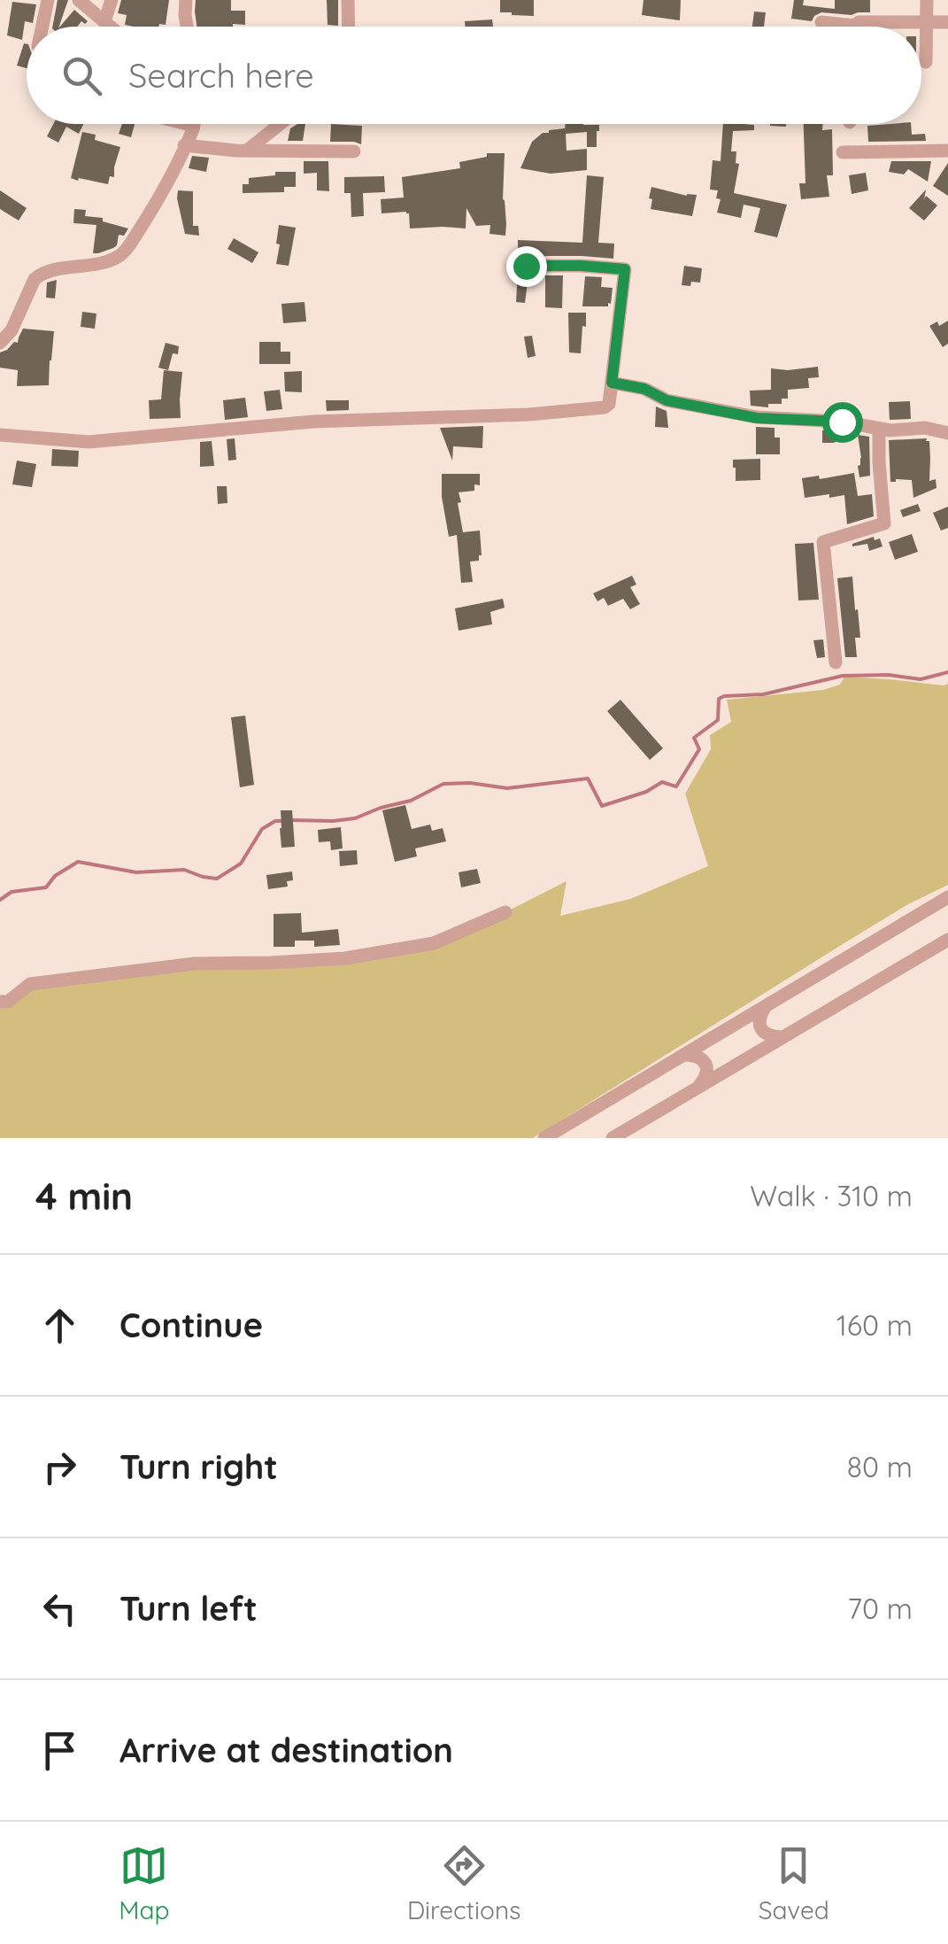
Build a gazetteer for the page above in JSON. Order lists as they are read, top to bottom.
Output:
{
  "page": {
    "search": "Search here",
    "heading": ["4 min", "Walk · 310 m"],
    "list": [
      ["Continue", "160 m"],
      ["Turn right", "80 m"],
      ["Turn left", "70 m"],
      "Arrive at destination"
    ],
    "nav": ["Map", "Directions", "Saved"]
  }
}
